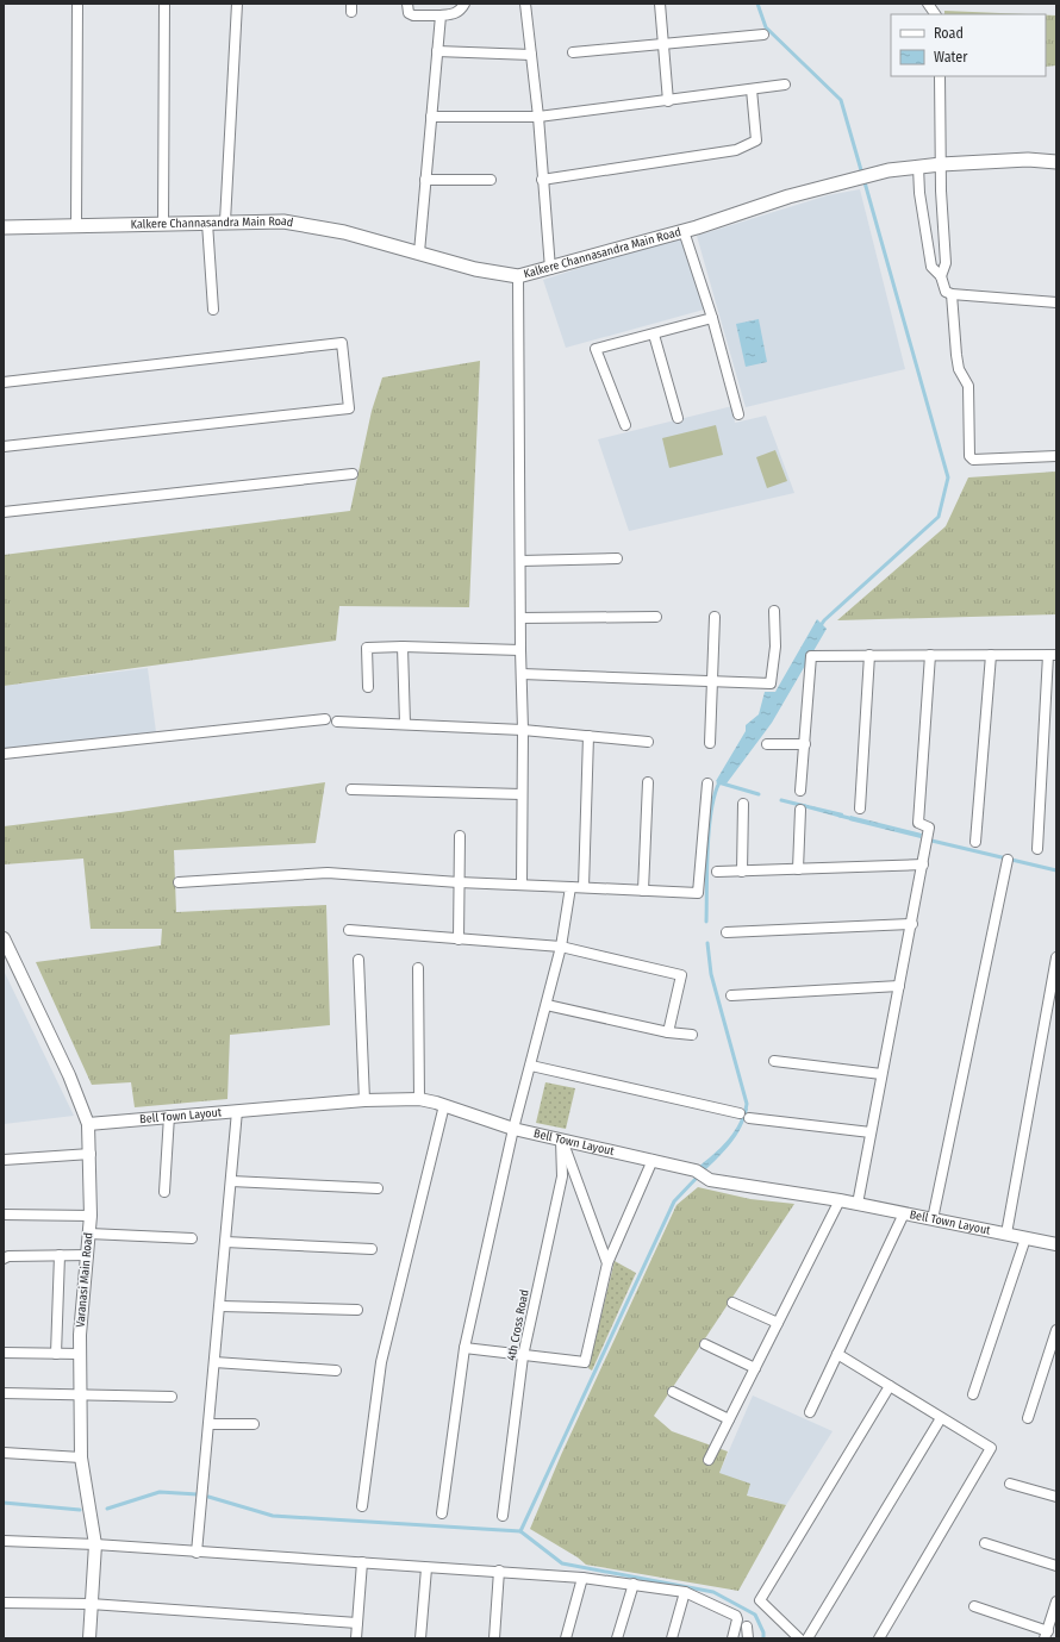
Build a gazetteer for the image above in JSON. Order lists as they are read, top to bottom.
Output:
{
  "streets": {
    "main road": ["Kalkere Channasandra Main Road"],
    "street": ["Bell Town Layout", "Varanasi Main Road", "4th Cross Road"]
  },
  "crossings": [
    ["Bell Town Layout", "Varanasi Main Road"],
    ["Bell Town Layout", "4th Cross Road"]
  ],
  "legend": ["Road", "Water"]
}
